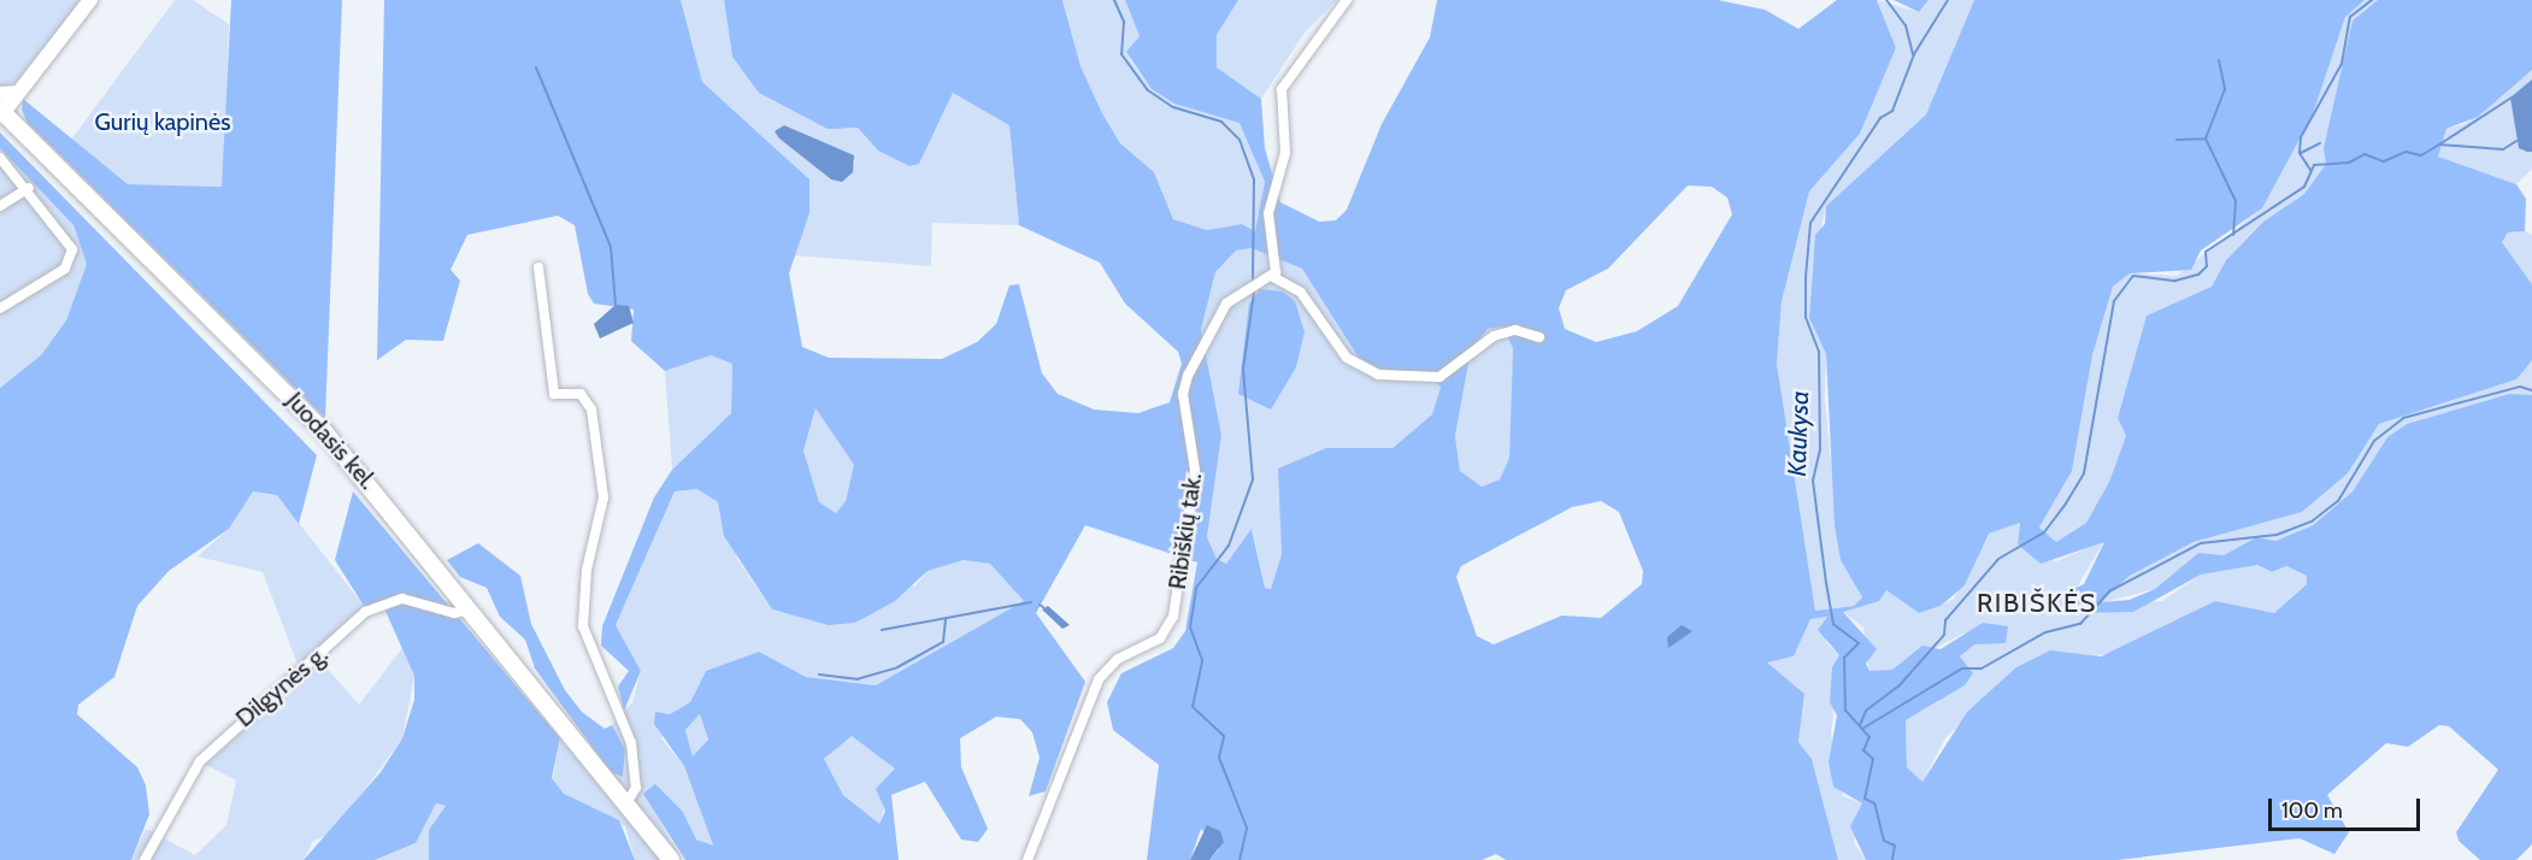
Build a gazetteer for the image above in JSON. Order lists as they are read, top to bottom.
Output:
{
  "streets": {
    "main road": ["Juodasis kel."],
    "street": ["Ribiškių tak.", "Dilgynės g."]
  },
  "crossings": [
    ["Juodasis kel.", "Dilgynės g."]
  ],
  "districts": ["RIBIŠKĖS"],
  "water": ["Kaukysa"],
  "parks": ["Gurių kapinės"],
  "scale_bar": "100 m"
}
